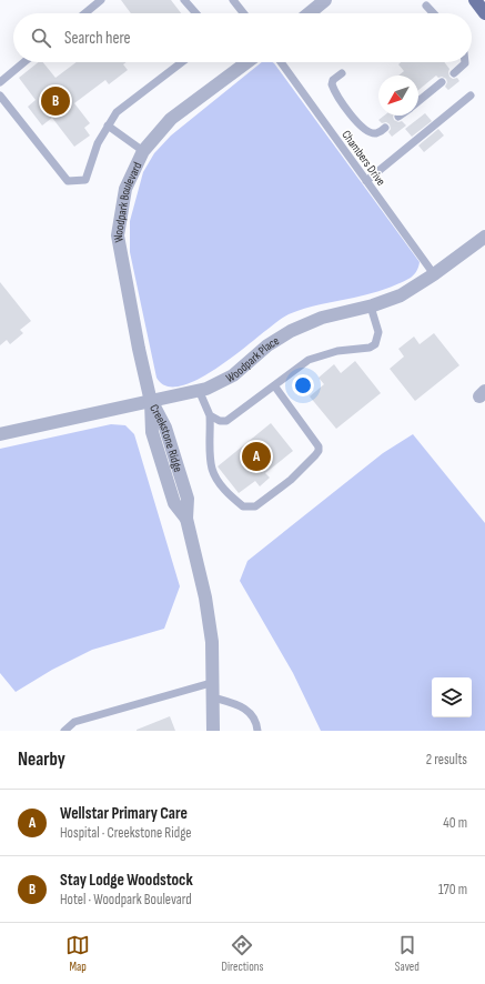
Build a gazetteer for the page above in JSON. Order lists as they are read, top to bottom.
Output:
{
  "streets": {
    "street": ["Woodpark Boulevard", "Woodpark Place", "Creekstone Ridge"],
    "lane": ["Chambers Drive"]
  },
  "crossings": [
    ["Chambers Drive", "Woodpark Place"],
    ["Woodpark Boulevard", "Woodpark Place"],
    ["Woodpark Boulevard", "Creekstone Ridge"],
    ["Woodpark Place", "Creekstone Ridge"]
  ],
  "north": "bottom left",
  "page": {
    "search": "Search here",
    "pins": ["B", "A"],
    "heading": ["Nearby", "2 results"],
    "list": [
      {
        "mark": "A",
        "name": "Wellstar Primary Care",
        "note": "Hospital · Creekstone Ridge",
        "value": "40 m"
      },
      {
        "mark": "B",
        "name": "Stay Lodge Woodstock",
        "note": "Hotel · Woodpark Boulevard",
        "value": "170 m"
      }
    ],
    "nav": ["Map", "Directions", "Saved"]
  }
}
